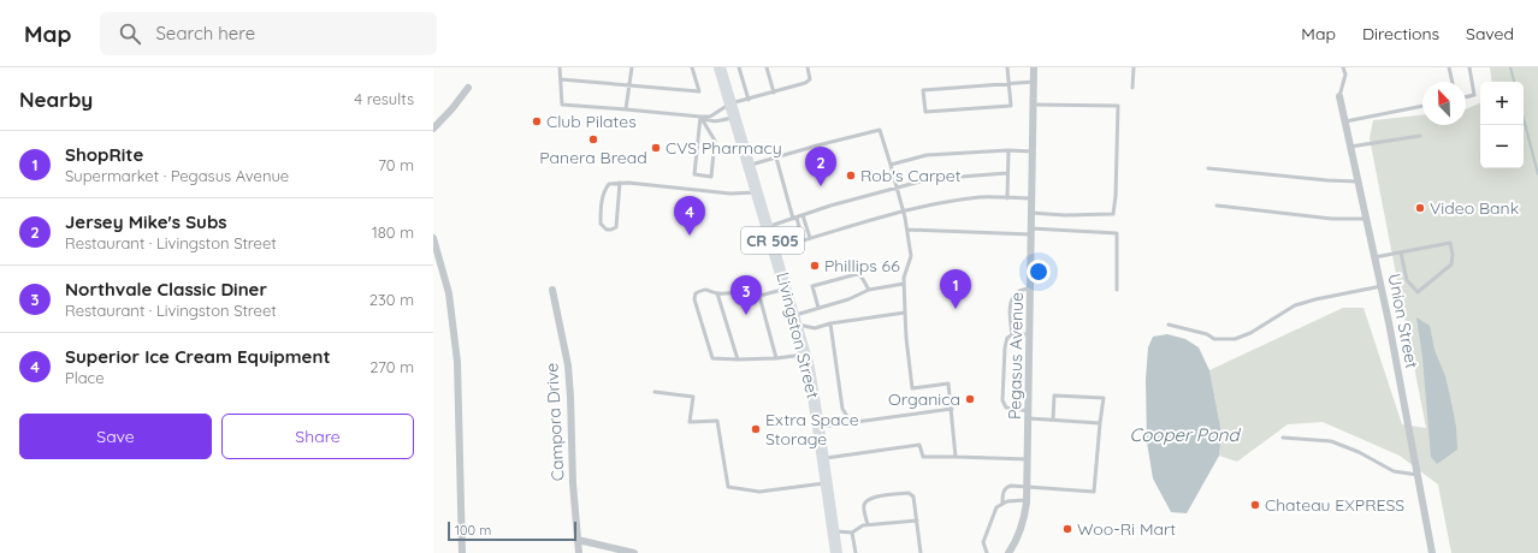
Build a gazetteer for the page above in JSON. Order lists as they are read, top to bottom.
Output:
{
  "streets": {
    "main road": ["CR 505", "Livingston Street"],
    "street": ["Union Street", "Pegasus Avenue", "Campora Drive"]
  },
  "water": ["Cooper Pond"],
  "places": [
    "Club Pilates",
    "Panera Bread",
    "CVS Pharmacy",
    "Rob's Carpet",
    "Video Bank",
    "Phillips 66",
    "Organica",
    "Extra Space Storage",
    "Chateau EXPRESS",
    "Woo-Ri Mart"
  ],
  "scale_bar": "100 m",
  "north": "top left",
  "page": {
    "header": "Map",
    "search": "Search here",
    "nav": ["Map", "Directions", "Saved"],
    "heading": ["Nearby", "4 results"],
    "map_buttons": ["+", "−"],
    "list": [
      {
        "mark": "1",
        "name": "ShopRite",
        "note": "Supermarket · Pegasus Avenue",
        "value": "70 m"
      },
      {
        "mark": "2",
        "name": "Jersey Mike's Subs",
        "note": "Restaurant · Livingston Street",
        "value": "180 m"
      },
      {
        "mark": "3",
        "name": "Northvale Classic Diner",
        "note": "Restaurant · Livingston Street",
        "value": "230 m"
      },
      {
        "mark": "4",
        "name": "Superior Ice Cream Equipment",
        "note": "Place",
        "value": "270 m"
      }
    ],
    "pins": [
      "2",
      "4",
      "1",
      "3"
    ],
    "buttons": ["Save", "Share"],
    "scale": "100 m"
  }
}
